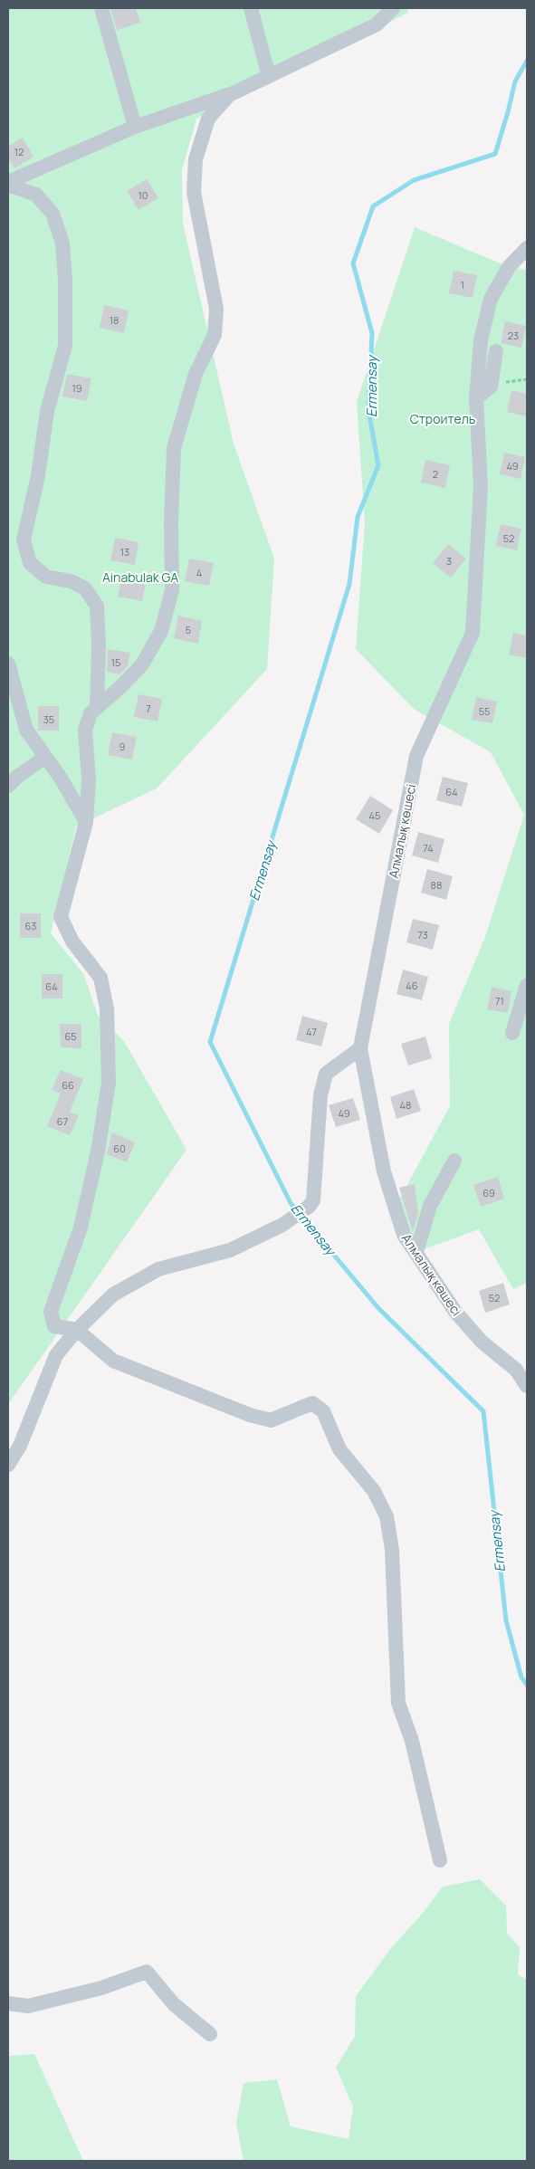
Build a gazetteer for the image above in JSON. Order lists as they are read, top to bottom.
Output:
{
  "streets": {
    "street": ["Алмалық көшесі"]
  },
  "water": ["Ermensay"],
  "parks": ["Строитель", "Ainabulak GA"],
  "house_numbers": [
    "12",
    "10",
    "1",
    "18",
    "23",
    "19",
    "49",
    "2",
    "52",
    "13",
    "3",
    "4",
    "5",
    "15",
    "7",
    "55",
    "35",
    "9",
    "64",
    "45",
    "74",
    "88",
    "63",
    "73",
    "46",
    "64",
    "71",
    "47",
    "65",
    "66",
    "48",
    "49",
    "67",
    "60",
    "69",
    "52"
  ]
}
